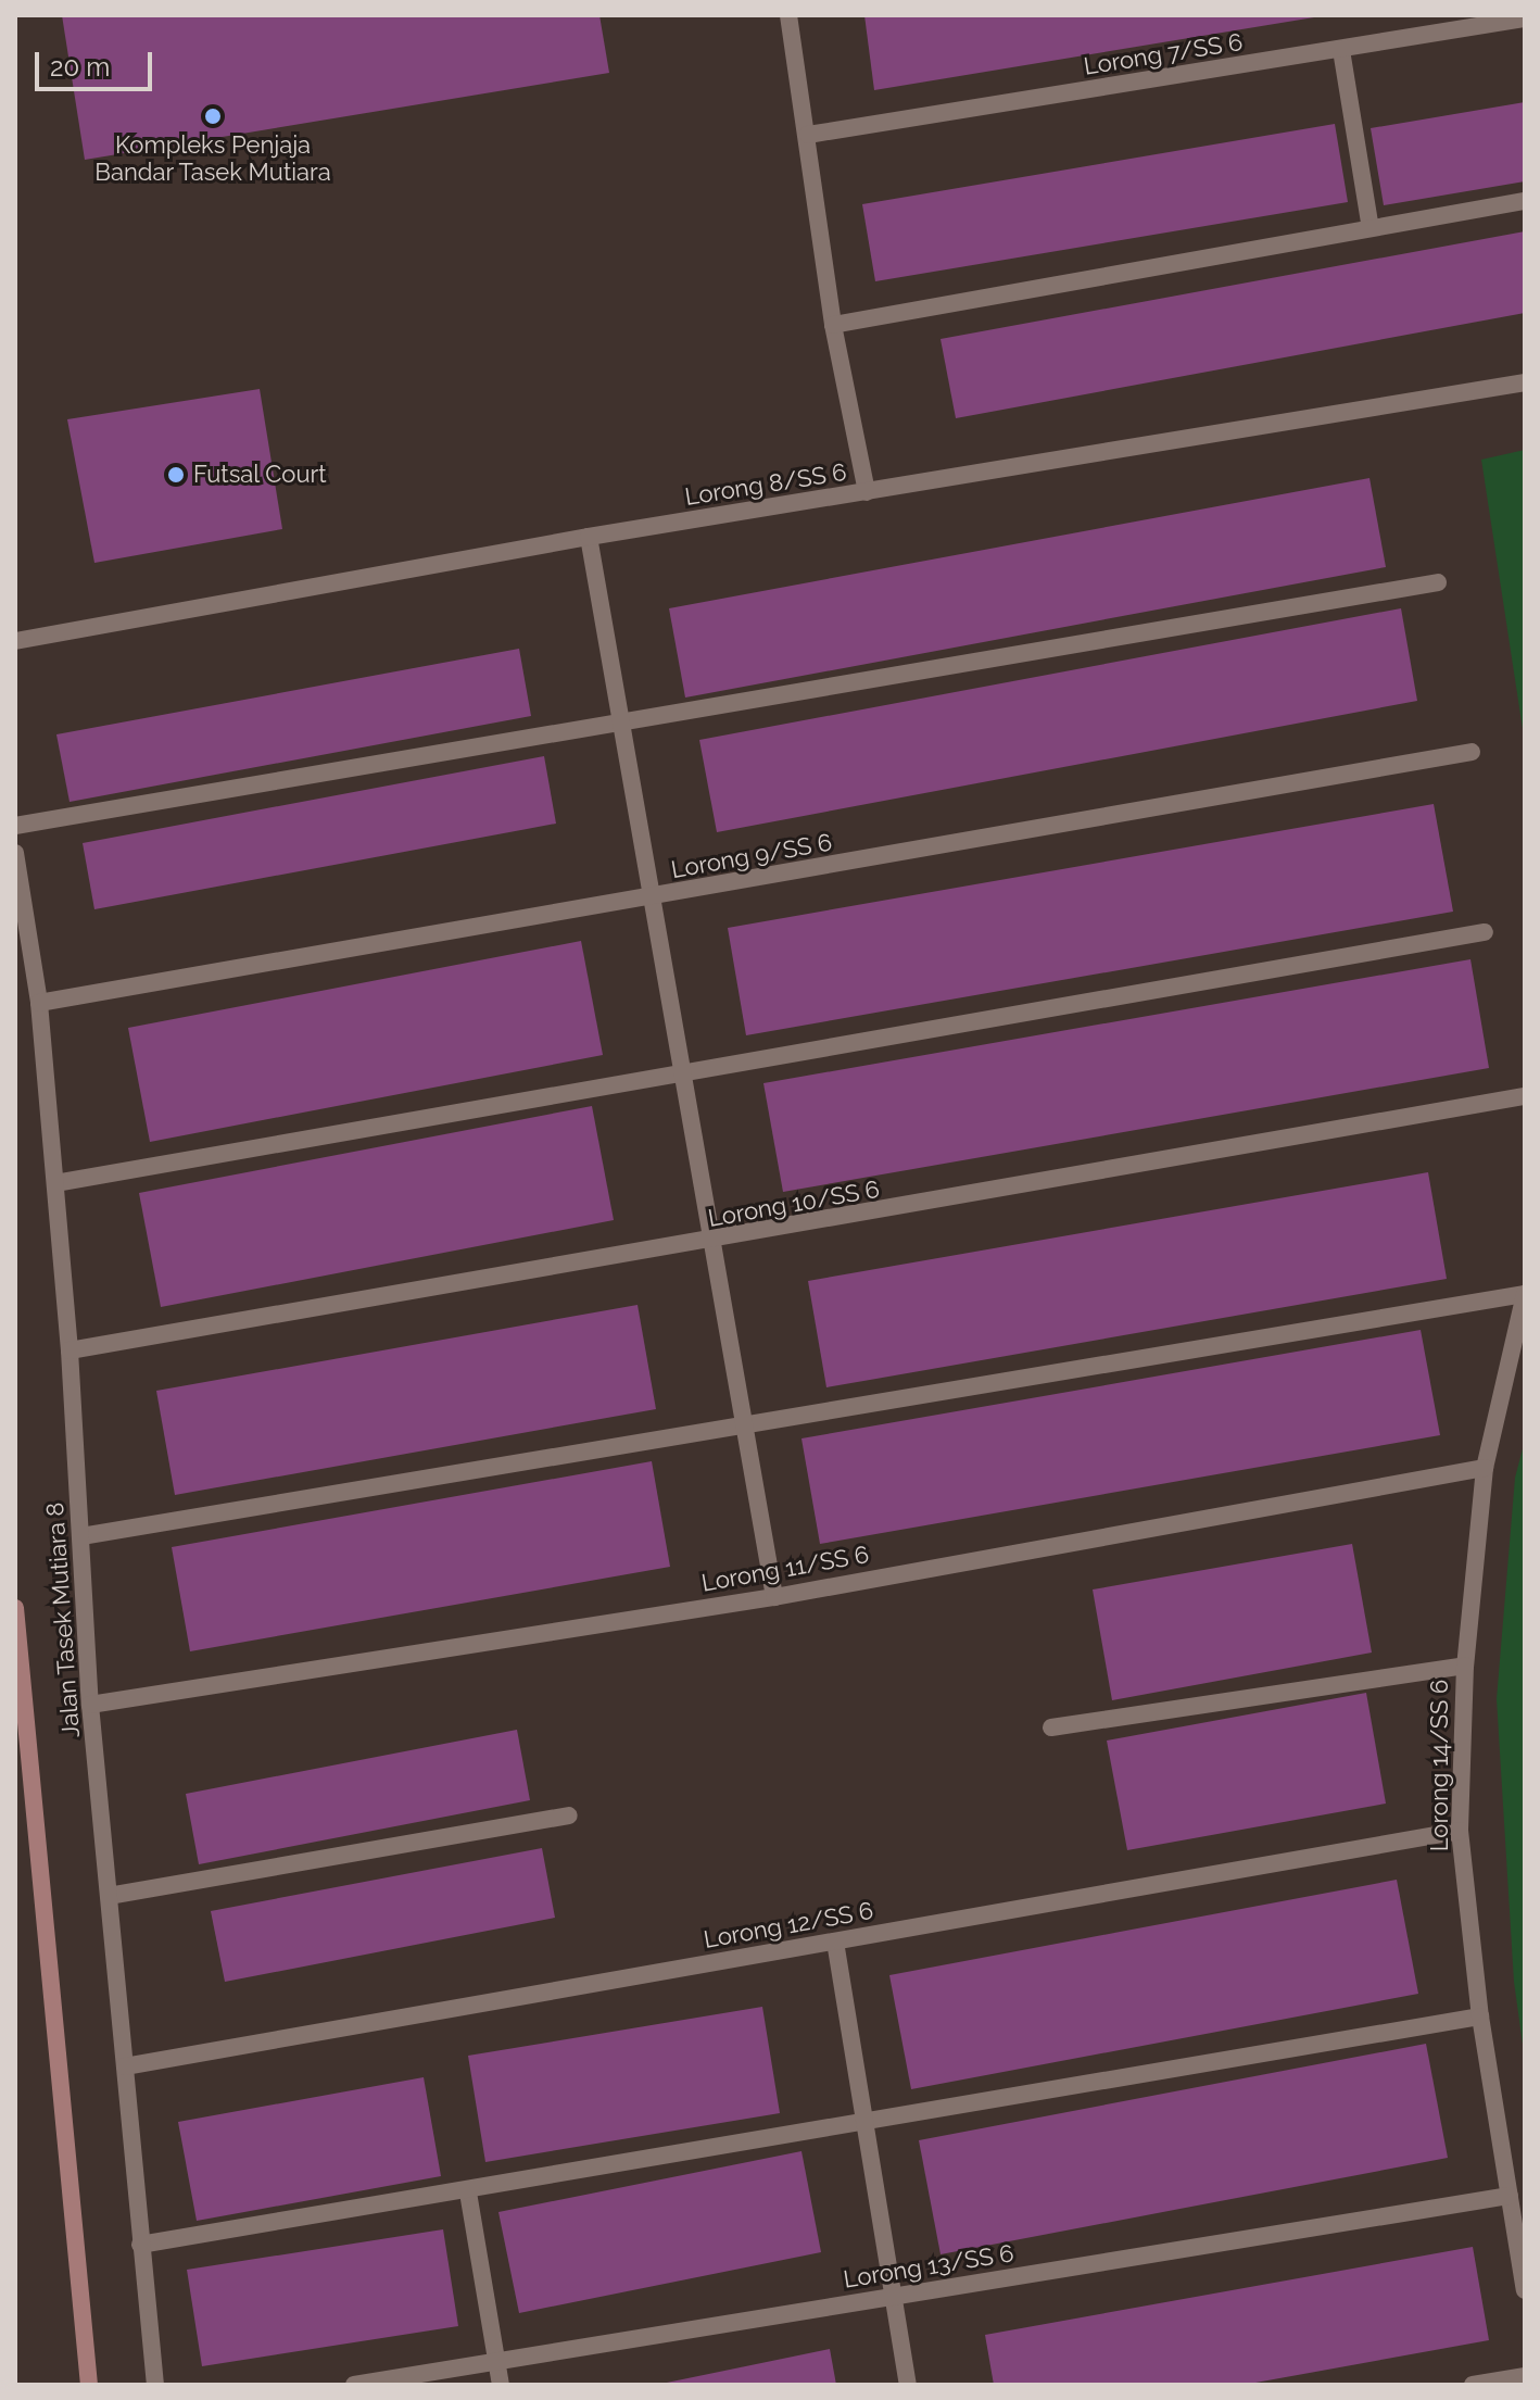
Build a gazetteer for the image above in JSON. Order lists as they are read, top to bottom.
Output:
{
  "streets": {
    "street": [
      "Lorong 7/SS 6",
      "Lorong 8/SS 6",
      "Lorong 9/SS 6",
      "Lorong 10/SS 6",
      "Lorong 11/SS 6",
      "Jalan Tasek Mutiara 8",
      "Lorong 14/SS 6",
      "Lorong 12/SS 6",
      "Lorong 13/SS 6"
    ]
  },
  "crossings": [
    ["Lorong 9/SS 6", "Jalan Tasek Mutiara 8"],
    ["Lorong 10/SS 6", "Jalan Tasek Mutiara 8"],
    ["Lorong 11/SS 6", "Jalan Tasek Mutiara 8"],
    ["Lorong 11/SS 6", "Lorong 14/SS 6"],
    ["Jalan Tasek Mutiara 8", "Lorong 12/SS 6"],
    ["Lorong 14/SS 6", "Lorong 12/SS 6"],
    ["Lorong 14/SS 6", "Lorong 13/SS 6"]
  ],
  "places": ["Kompleks Penjaja Bandar Tasek Mutiara", "Futsal Court"],
  "scale_bar": "20 m"
}
